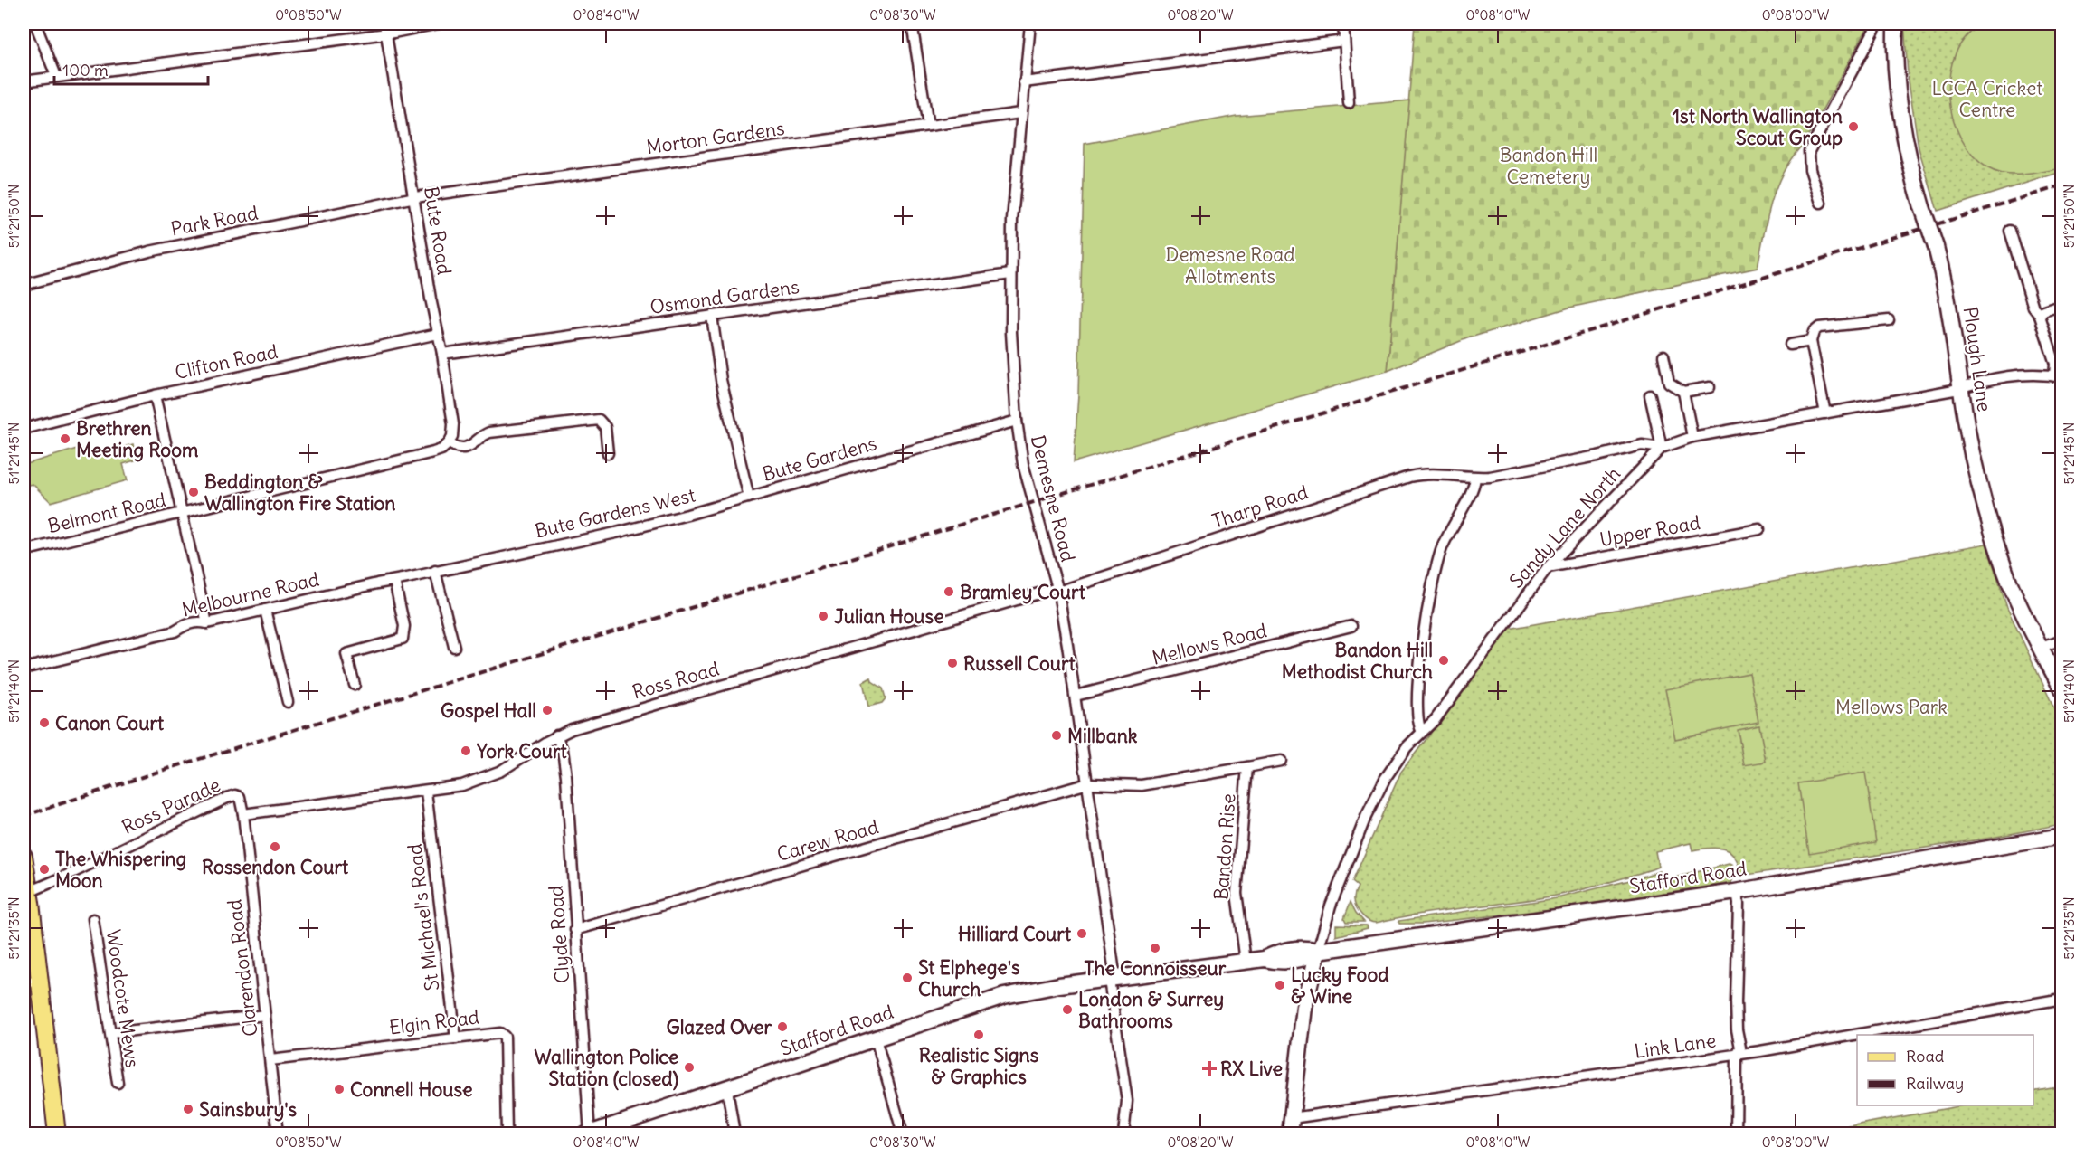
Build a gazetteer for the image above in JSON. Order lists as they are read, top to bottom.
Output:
{
  "streets": {
    "main road": ["Plough Lane", "Stafford Road"],
    "street": [
      "Morton Gardens",
      "Park Road",
      "Bute Road",
      "Osmond Gardens",
      "Clifton Road",
      "Bute Gardens",
      "Demesne Road",
      "Tharp Road",
      "Belmont Road",
      "Bute Gardens West",
      "Sandy Lane North",
      "Upper Road",
      "Melbourne Road",
      "Mellows Road",
      "Ross Road",
      "Ross Parade",
      "Carew Road",
      "Bandon Rise",
      "St Michael's Road",
      "Clyde Road",
      "Clarendon Road",
      "Woodcote Mews",
      "Elgin Road",
      "Link Lane"
    ]
  },
  "crossings": [
    ["Morton Gardens", "Park Road"],
    ["Morton Gardens", "Bute Road"],
    ["Morton Gardens", "Demesne Road"],
    ["Park Road", "Bute Road"],
    ["Bute Road", "Osmond Gardens"],
    ["Bute Road", "Clifton Road"],
    ["Bute Road", "Belmont Road"],
    ["Osmond Gardens", "Bute Gardens"],
    ["Osmond Gardens", "Demesne Road"],
    ["Plough Lane", "Sandy Lane North"],
    ["Bute Gardens", "Demesne Road"],
    ["Bute Gardens", "Bute Gardens West"],
    ["Demesne Road", "Tharp Road"],
    ["Demesne Road", "Mellows Road"],
    ["Demesne Road", "Ross Road"],
    ["Demesne Road", "Carew Road"],
    ["Demesne Road", "Bandon Rise"],
    ["Demesne Road", "Stafford Road"],
    ["Tharp Road", "Sandy Lane North"],
    ["Tharp Road", "Ross Road"],
    ["Bute Gardens West", "Melbourne Road"],
    ["Sandy Lane North", "Upper Road"],
    ["Sandy Lane North", "Stafford Road"],
    ["Ross Road", "St Michael's Road"],
    ["Ross Road", "Clyde Road"],
    ["Ross Road", "Clarendon Road"],
    ["Ross Parade", "Clarendon Road"],
    ["Carew Road", "Bandon Rise"],
    ["Carew Road", "Clyde Road"],
    ["Bandon Rise", "Stafford Road"],
    ["Stafford Road", "Clyde Road"],
    ["St Michael's Road", "Elgin Road"],
    ["Clarendon Road", "Elgin Road"]
  ],
  "parks": [
    "LCCA Cricket Centre",
    "Bandon Hill Cemetery",
    "Demesne Road Allotments",
    "Mellows Park"
  ],
  "places": {
    "other": [
      "1st North Wallington Scout Group",
      "Brethren Meeting Room",
      "Beddington & Wallington Fire Station",
      "Bramley Court",
      "Julian House",
      "Bandon Hill Methodist Church",
      "Russell Court",
      "Gospel Hall",
      "Canon Court",
      "Millbank",
      "York Court",
      "Rossendon Court",
      "The Whispering Moon",
      "Hilliard Court",
      "The Connoisseur",
      "St Elphege's Church",
      "Lucky Food & Wine",
      "London & Surrey Bathrooms",
      "Glazed Over",
      "Realistic Signs & Graphics",
      "Wallington Police Station (closed)",
      "Connell House",
      "Sainsbury's"
    ],
    "health": ["RX Live"]
  },
  "legend": ["Road", "Railway"],
  "scale_bar": "100 m",
  "coordinates": [
    "0°08'50\"W",
    "0°08'40\"W",
    "0°08'30\"W",
    "0°08'20\"W",
    "0°08'10\"W",
    "0°08'00\"W",
    "51°21'50\"N",
    "51°21'45\"N",
    "51°21'40\"N",
    "51°21'35\"N"
  ]
}
